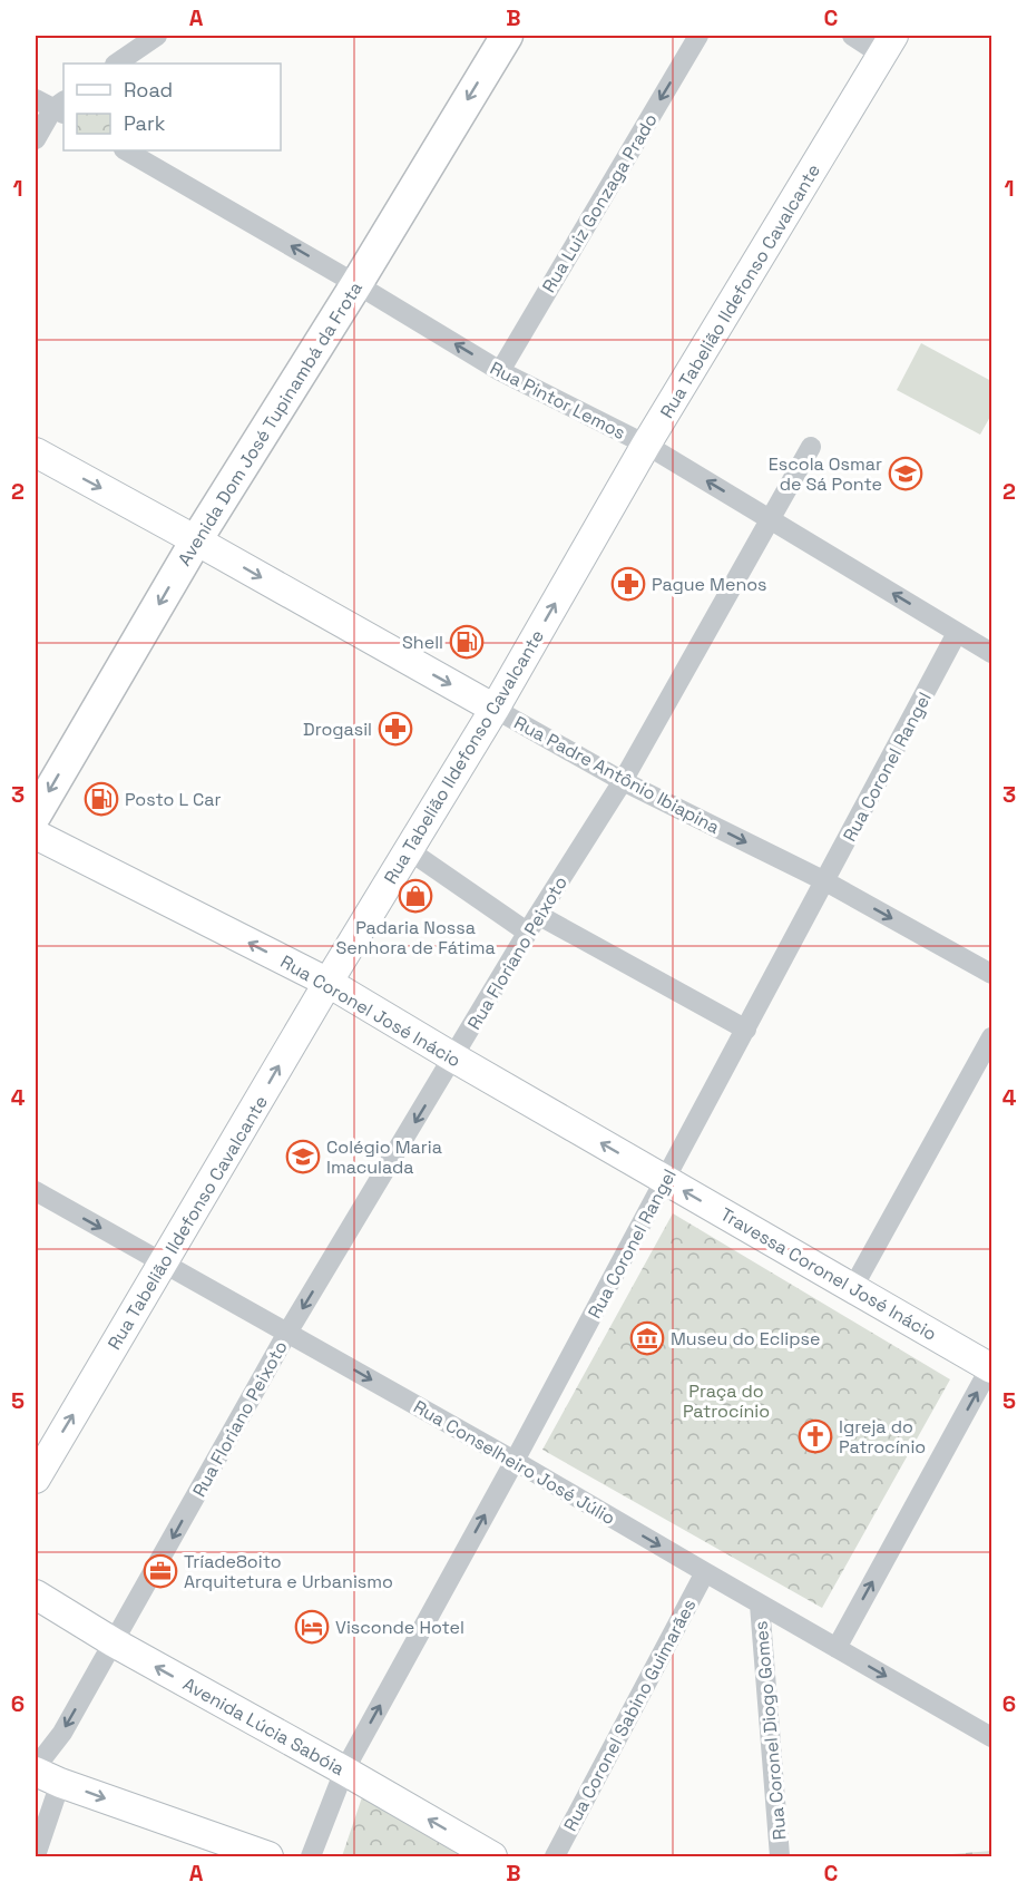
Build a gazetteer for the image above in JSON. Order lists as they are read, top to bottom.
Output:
{
  "streets": {
    "main road": [
      "Rua Tabelião Ildefonso Cavalcante",
      "Avenida Dom José Tupinambá da Frota",
      "Rua Padre Antônio Ibiapina",
      "Rua Coronel José Inácio",
      "Travessa Coronel José Inácio",
      "Avenida Lúcia Sabóia"
    ],
    "street": [
      "Rua Luiz Gonzaga Prado",
      "Rua Pintor Lemos",
      "Rua Coronel Rangel",
      "Rua Floriano Peixoto",
      "Rua Conselheiro José Júlio",
      "Rua Coronel Sabino Guimarães",
      "Rua Coronel Diogo Gomes"
    ]
  },
  "crossings": [
    ["Rua Luiz Gonzaga Prado", "Rua Pintor Lemos"],
    ["Rua Tabelião Ildefonso Cavalcante", "Rua Pintor Lemos"],
    ["Rua Tabelião Ildefonso Cavalcante", "Rua Padre Antônio Ibiapina"],
    ["Rua Tabelião Ildefonso Cavalcante", "Rua Coronel José Inácio"],
    ["Rua Tabelião Ildefonso Cavalcante", "Rua Conselheiro José Júlio"],
    ["Rua Pintor Lemos", "Avenida Dom José Tupinambá da Frota"],
    ["Rua Pintor Lemos", "Rua Coronel Rangel"],
    ["Rua Pintor Lemos", "Rua Floriano Peixoto"],
    ["Avenida Dom José Tupinambá da Frota", "Rua Padre Antônio Ibiapina"],
    ["Rua Coronel Rangel", "Rua Padre Antônio Ibiapina"],
    ["Rua Coronel Rangel", "Rua Coronel José Inácio"],
    ["Rua Coronel Rangel", "Travessa Coronel José Inácio"],
    ["Rua Coronel Rangel", "Rua Conselheiro José Júlio"],
    ["Rua Coronel Rangel", "Avenida Lúcia Sabóia"],
    ["Rua Padre Antônio Ibiapina", "Rua Floriano Peixoto"],
    ["Rua Floriano Peixoto", "Rua Coronel José Inácio"],
    ["Rua Floriano Peixoto", "Rua Conselheiro José Júlio"],
    ["Rua Floriano Peixoto", "Avenida Lúcia Sabóia"],
    ["Rua Coronel José Inácio", "Travessa Coronel José Inácio"],
    ["Rua Conselheiro José Júlio", "Rua Coronel Sabino Guimarães"],
    ["Rua Conselheiro José Júlio", "Rua Coronel Diogo Gomes"]
  ],
  "one_way": [
    "Rua Luiz Gonzaga Prado",
    "Rua Tabelião Ildefonso Cavalcante",
    "Rua Pintor Lemos",
    "Avenida Dom José Tupinambá da Frota",
    "Rua Padre Antônio Ibiapina",
    "Rua Floriano Peixoto",
    "Rua Coronel José Inácio",
    "Travessa Coronel José Inácio",
    "Rua Conselheiro José Júlio"
  ],
  "parks": ["Praça do Patrocínio"],
  "places": {
    "school or university": ["Escola Osmar de Sá Ponte", "Colégio Maria Imaculada"],
    "pharmacy": ["Pague Menos", "Drogasil"],
    "fuel station": ["Shell", "Posto L Car"],
    "shop": ["Padaria Nossa Senhora de Fátima"],
    "museum": ["Museu do Eclipse"],
    "church": ["Igreja do Patrocínio"],
    "office": ["Tríade8oito Arquitetura e Urbanismo"],
    "hotel": ["Visconde Hotel"]
  },
  "legend": ["Road", "Park"],
  "grid": {
    "columns": ["A", "B", "C"],
    "rows": [
      "1",
      "2",
      "3",
      "4",
      "5",
      "6"
    ]
  }
}
